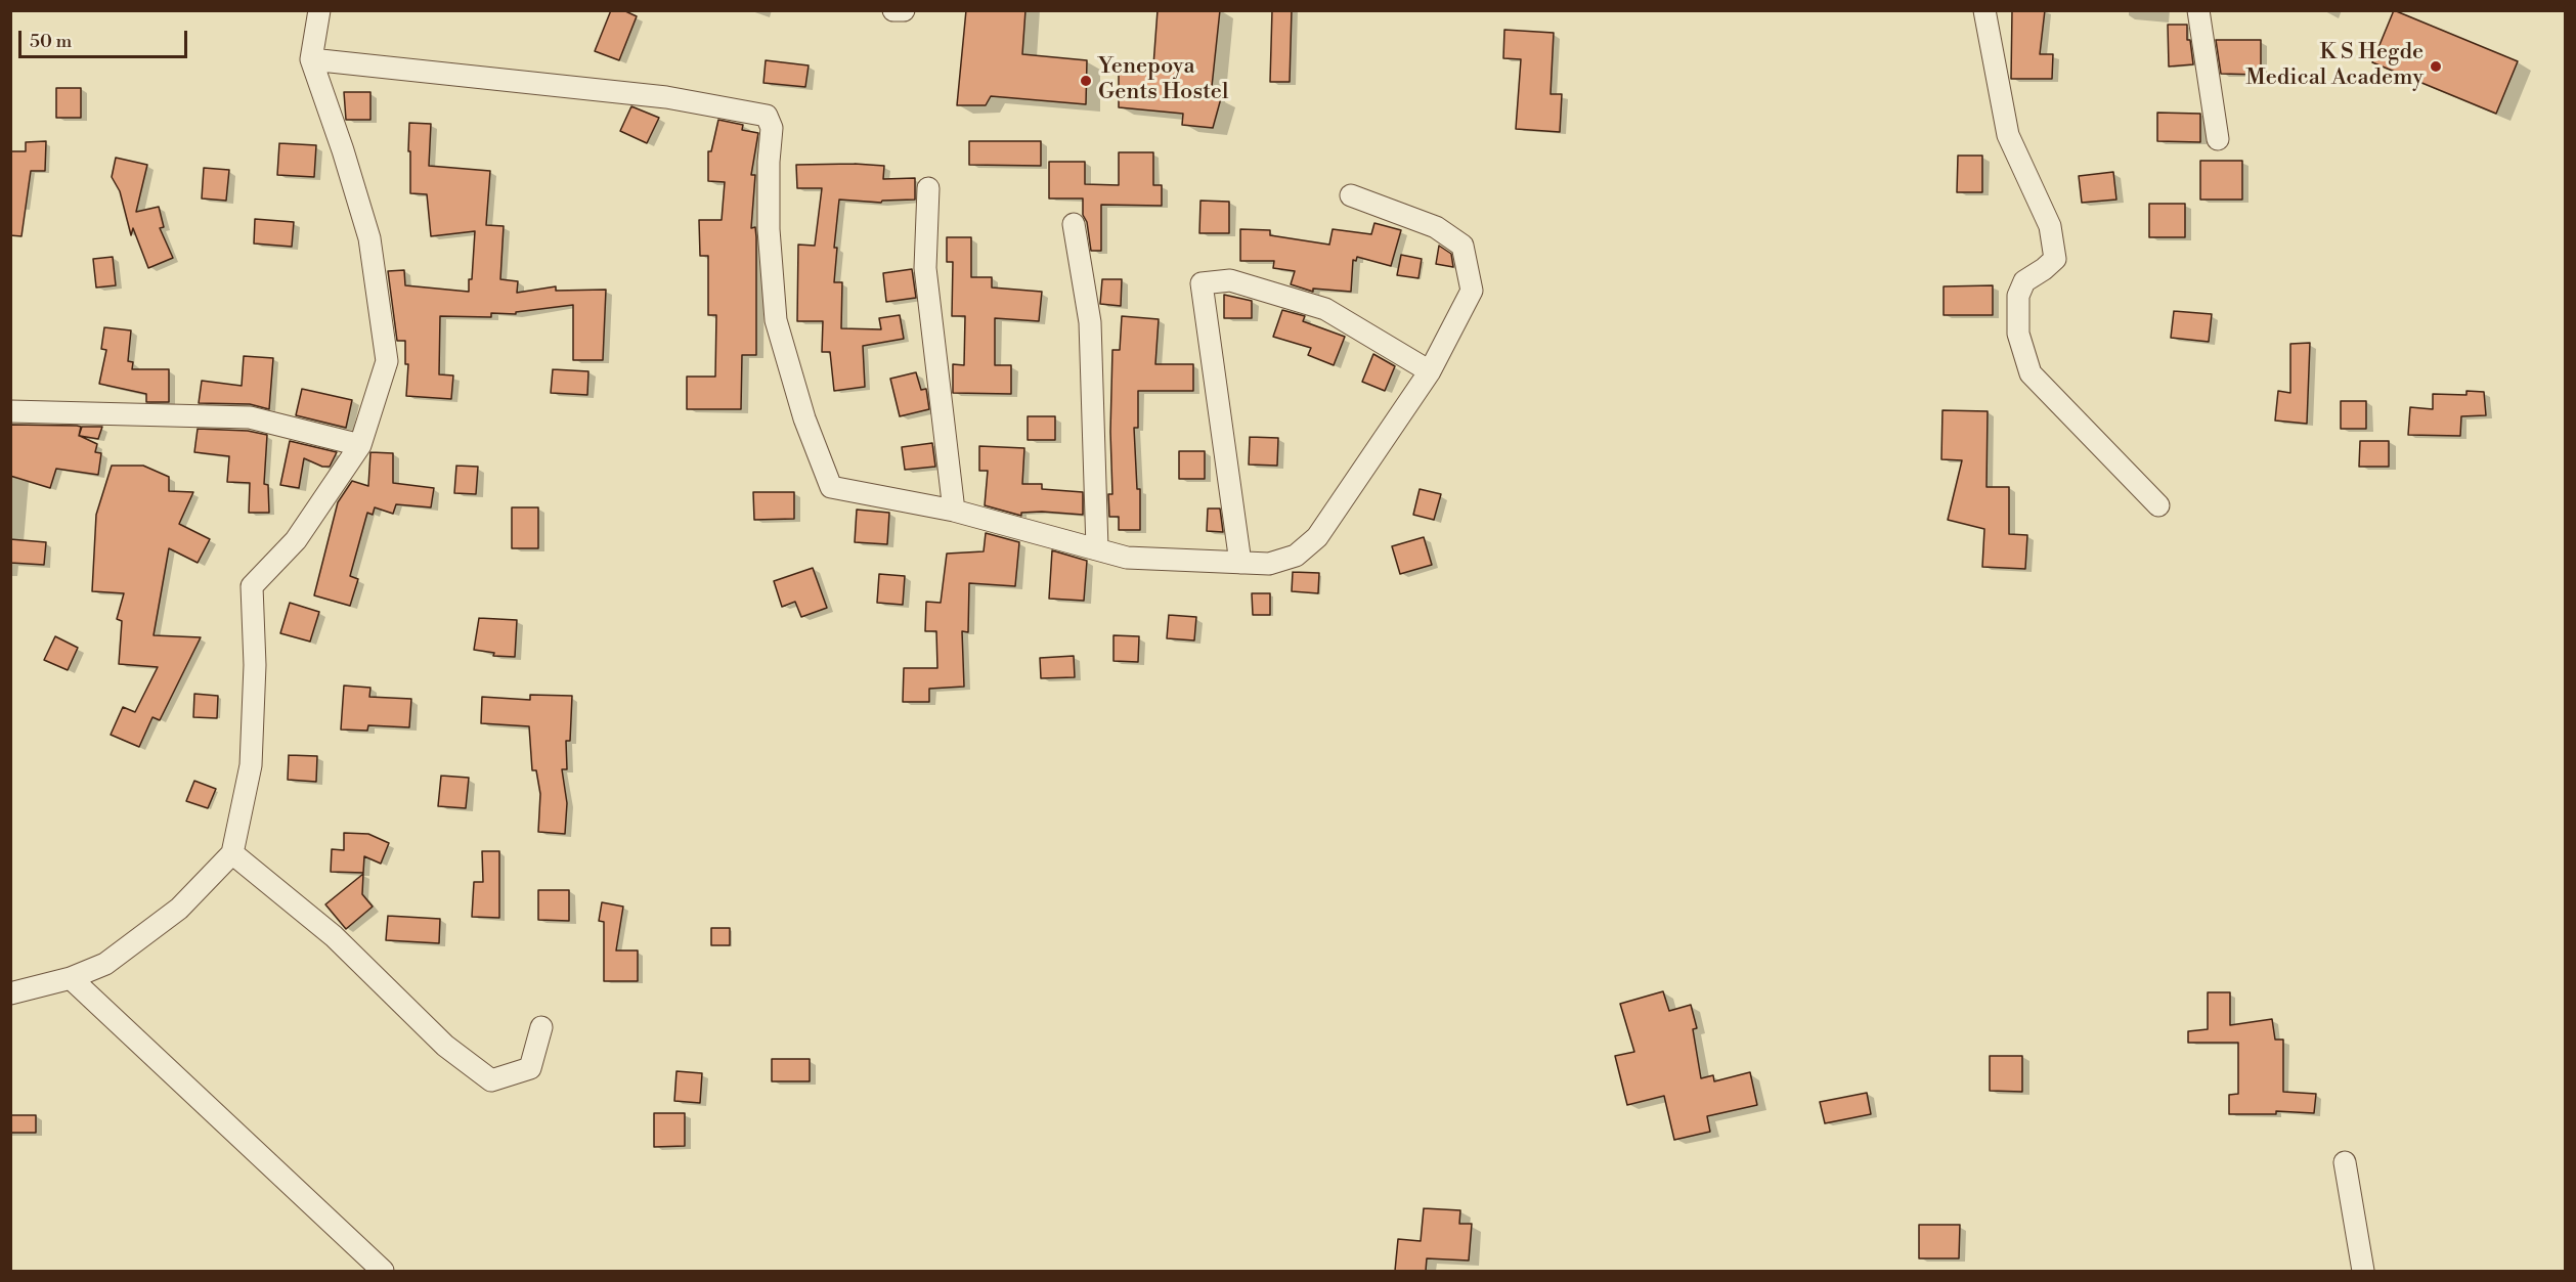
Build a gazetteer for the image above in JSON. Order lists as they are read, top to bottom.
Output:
{
  "places": ["K S Hegde Medical Academy", "Yenepoya Gents Hostel"],
  "scale_bar": "50 m"
}
